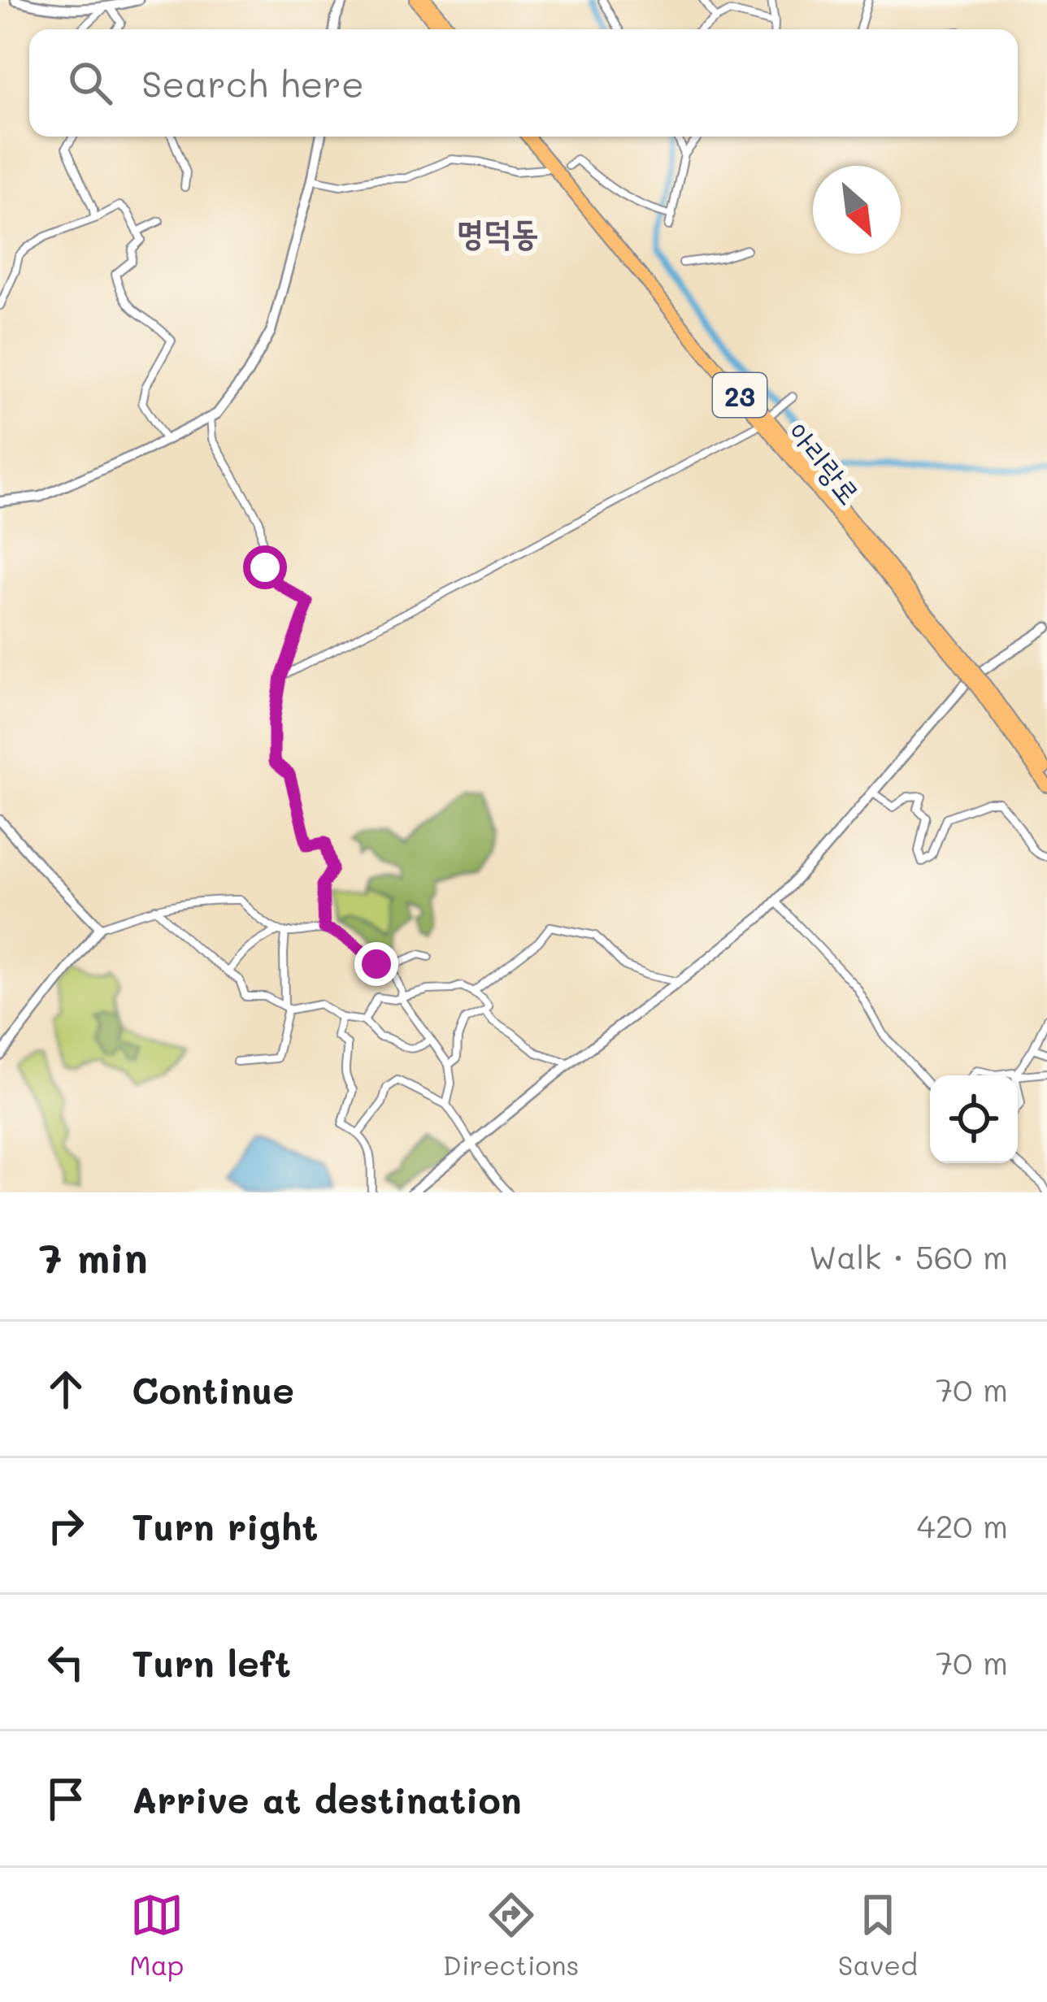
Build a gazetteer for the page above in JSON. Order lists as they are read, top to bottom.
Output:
{
  "streets": {
    "highway": ["23", "아리랑로"]
  },
  "districts": ["명덕동"],
  "north": "bottom right",
  "page": {
    "search": "Search here",
    "heading": ["7 min", "Walk · 560 m"],
    "list": [
      ["Continue", "70 m"],
      ["Turn right", "420 m"],
      ["Turn left", "70 m"],
      "Arrive at destination"
    ],
    "nav": ["Map", "Directions", "Saved"]
  }
}
